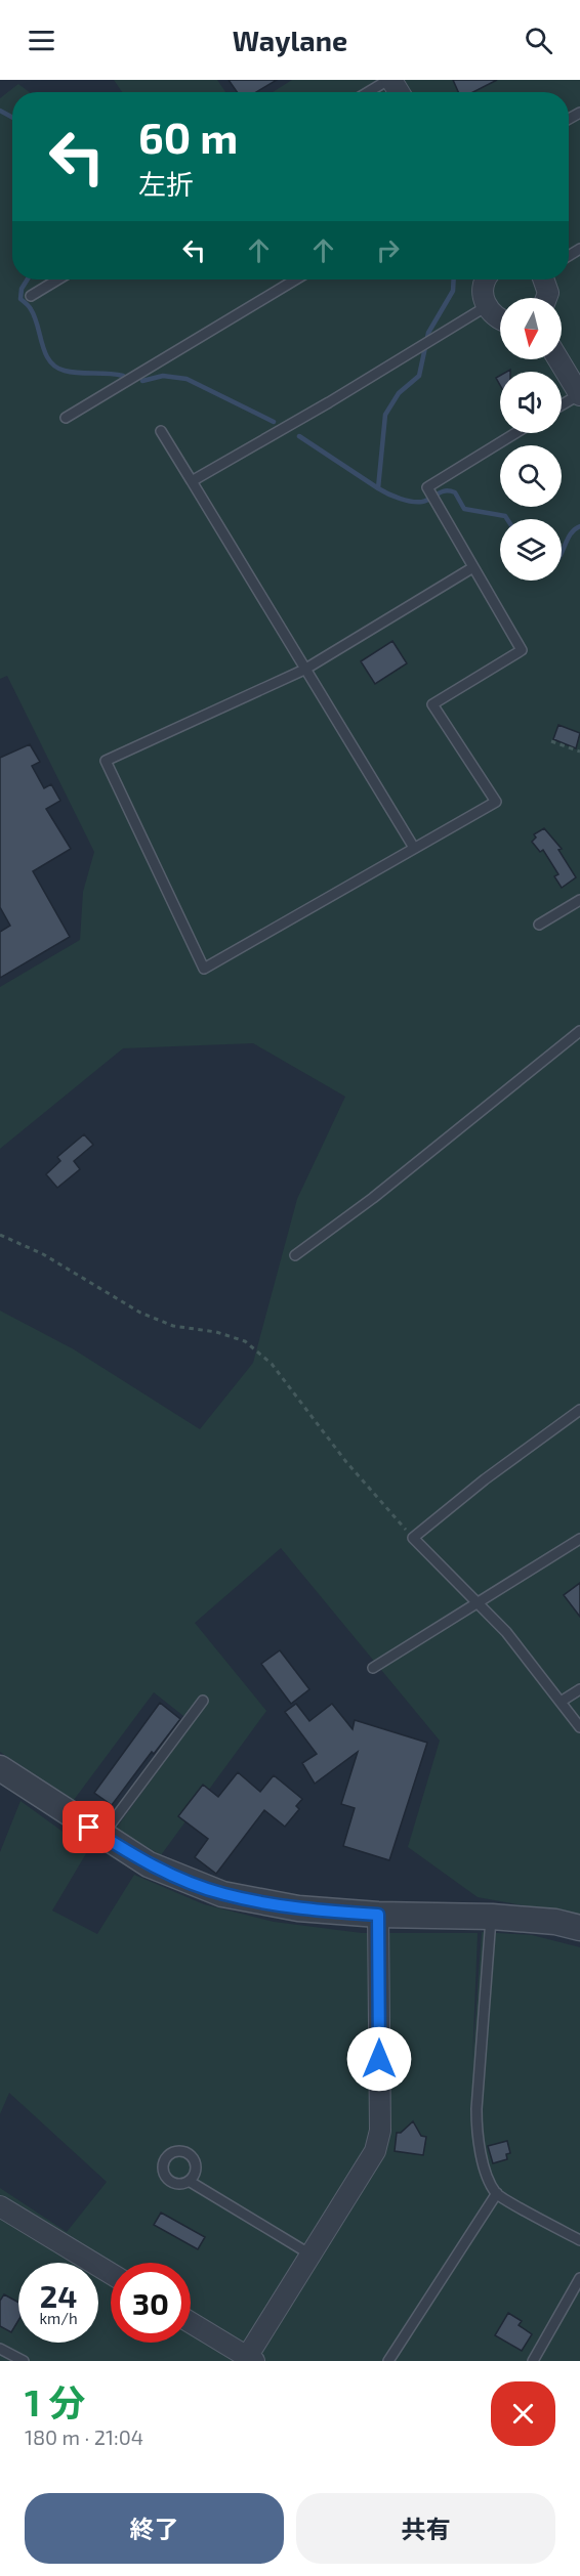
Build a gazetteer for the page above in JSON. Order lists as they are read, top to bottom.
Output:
{
  "north": "bottom",
  "page": {
    "header": "Waylane",
    "turn": ["60 m", "左折"],
    "speed": "24 km/h",
    "limit": "30",
    "heading": ["1 分", "180 m · 21:04"],
    "buttons": ["終了", "共有"]
  }
}
